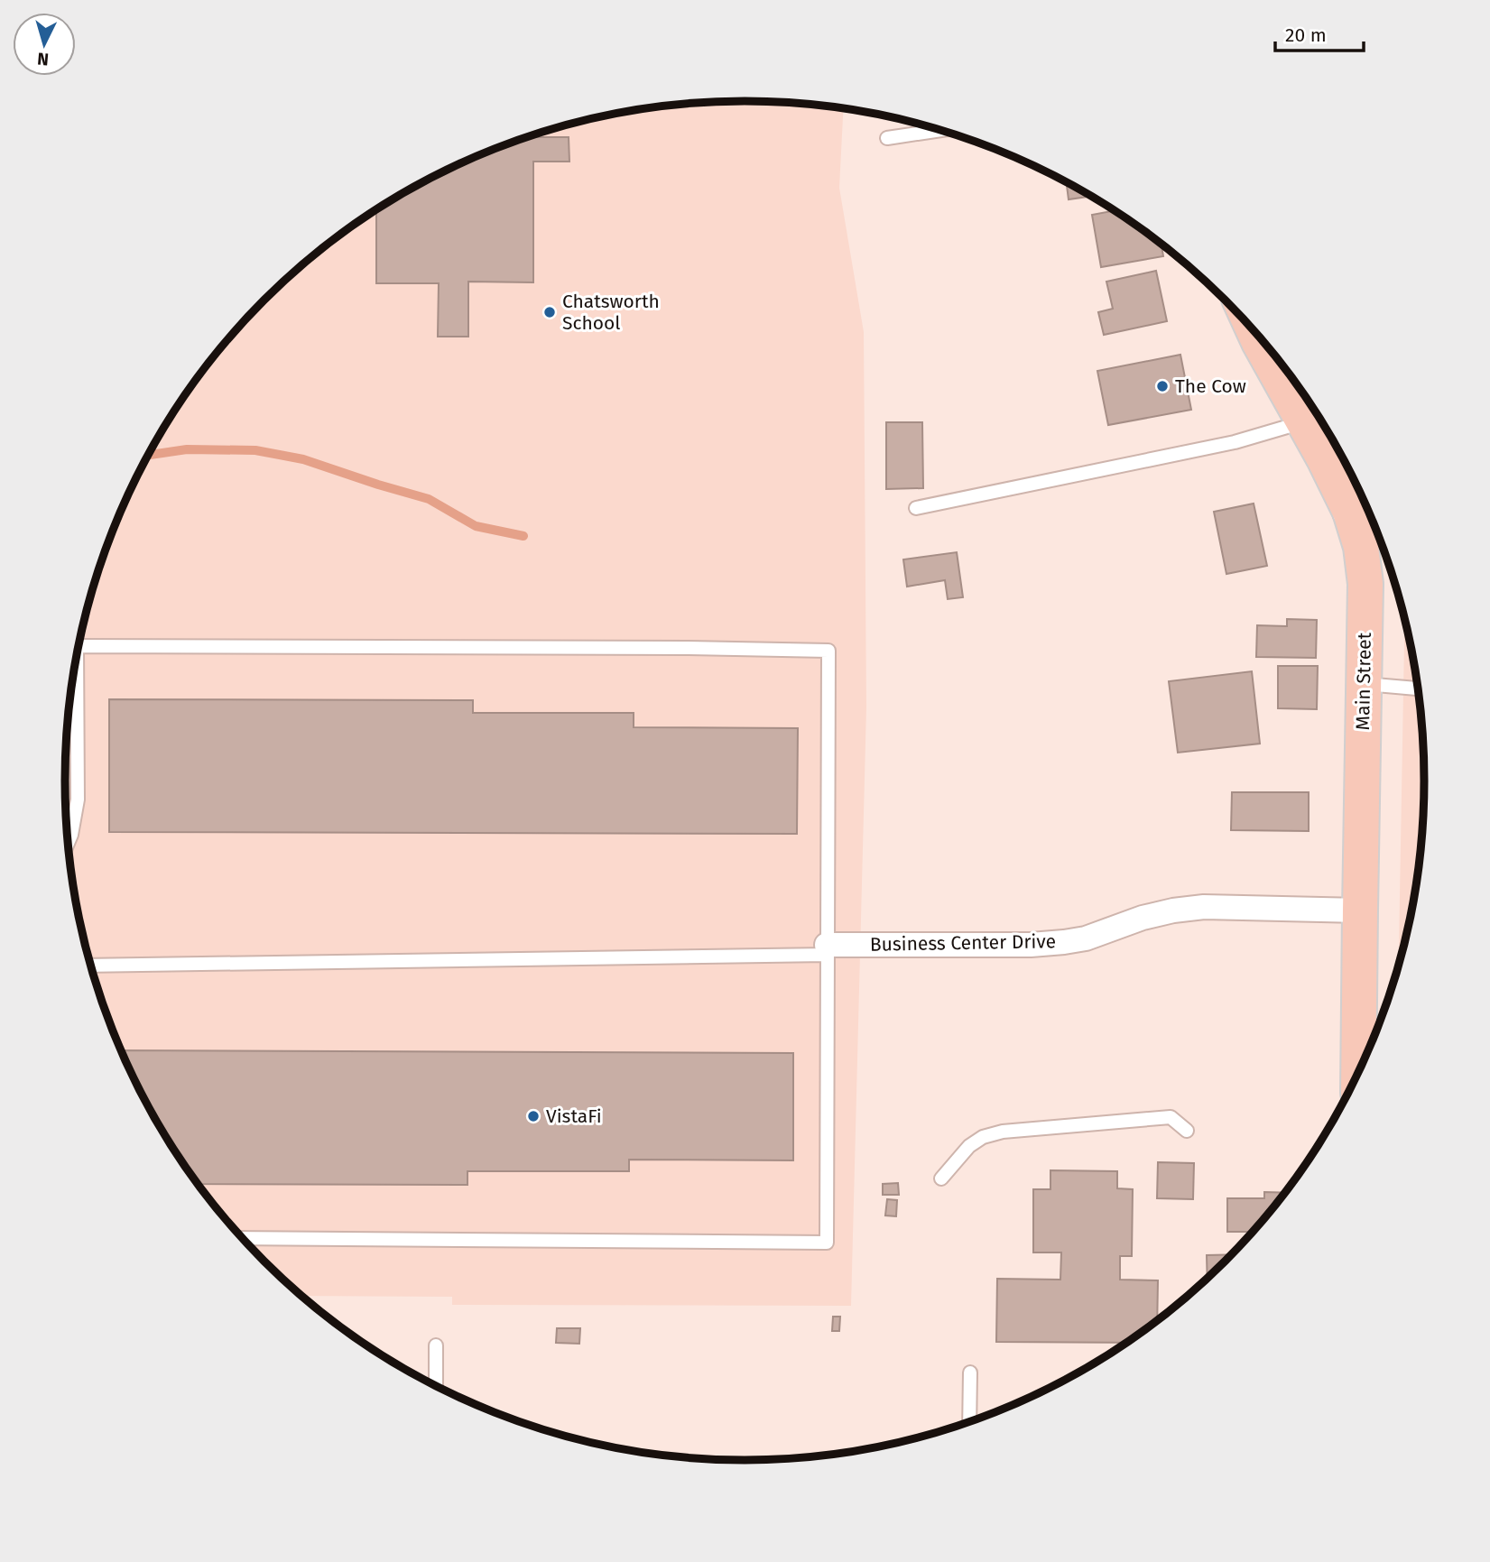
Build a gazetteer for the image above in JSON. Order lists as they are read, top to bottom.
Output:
{
  "streets": {
    "main road": ["Main Street"],
    "street": ["Business Center Drive"]
  },
  "crossings": [
    ["Main Street", "Business Center Drive"]
  ],
  "places": ["Chatsworth School", "The Cow", "VistaFi"],
  "scale_bar": "20 m",
  "north": "bottom"
}
